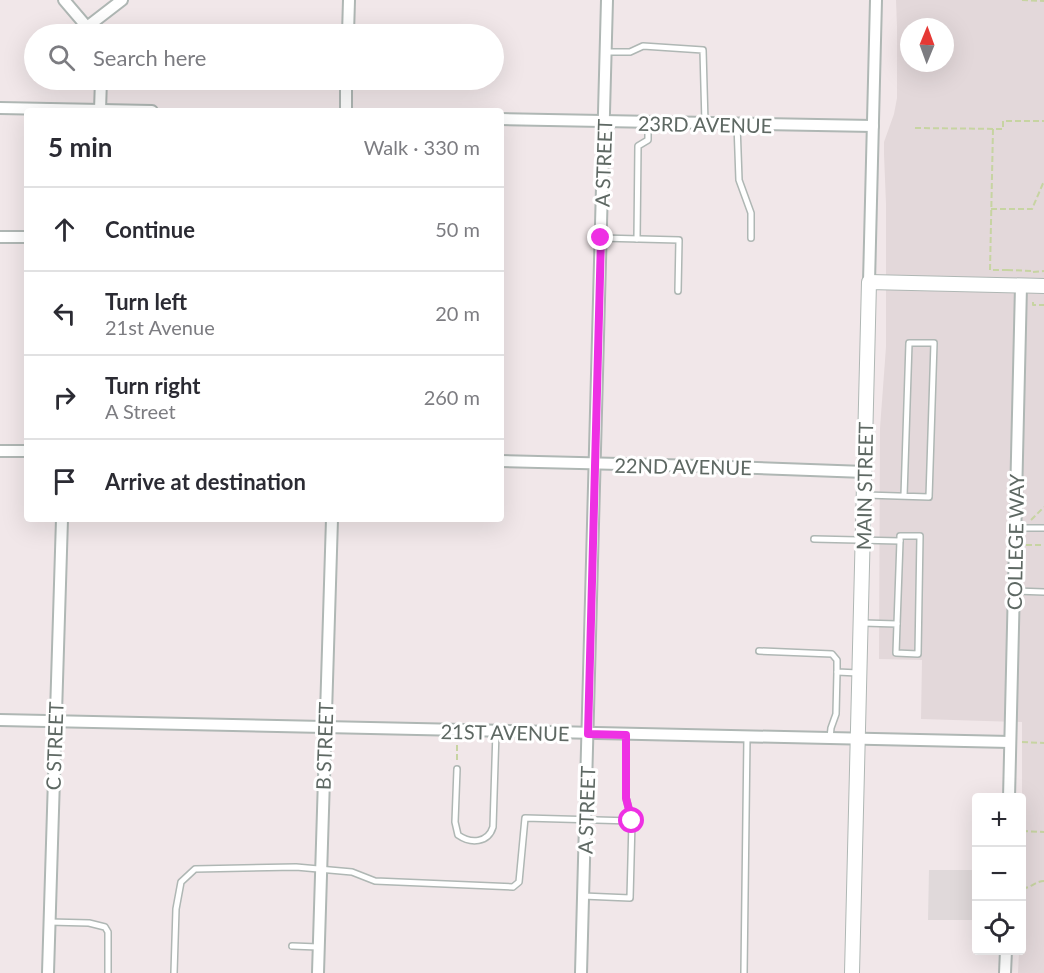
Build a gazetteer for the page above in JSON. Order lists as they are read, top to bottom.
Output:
{
  "streets": {
    "street": [
      "23RD AVENUE",
      "A STREET",
      "22ND AVENUE",
      "MAIN STREET",
      "COLLEGE WAY",
      "21ST AVENUE",
      "C STREET",
      "B STREET"
    ]
  },
  "crossings": [
    ["23RD AVENUE", "A STREET"],
    ["23RD AVENUE", "MAIN STREET"],
    ["A STREET", "22ND AVENUE"],
    ["A STREET", "21ST AVENUE"],
    ["22ND AVENUE", "MAIN STREET"],
    ["MAIN STREET", "21ST AVENUE"],
    ["COLLEGE WAY", "21ST AVENUE"],
    ["21ST AVENUE", "C STREET"],
    ["21ST AVENUE", "B STREET"]
  ],
  "north": "top",
  "page": {
    "search": "Search here",
    "heading": ["5 min", "Walk · 330 m"],
    "list": [
      ["Continue", "50 m"],
      ["Turn left", "21st Avenue", "20 m"],
      ["Turn right", "A Street", "260 m"],
      "Arrive at destination"
    ],
    "map_buttons": ["+", "−"]
  }
}
